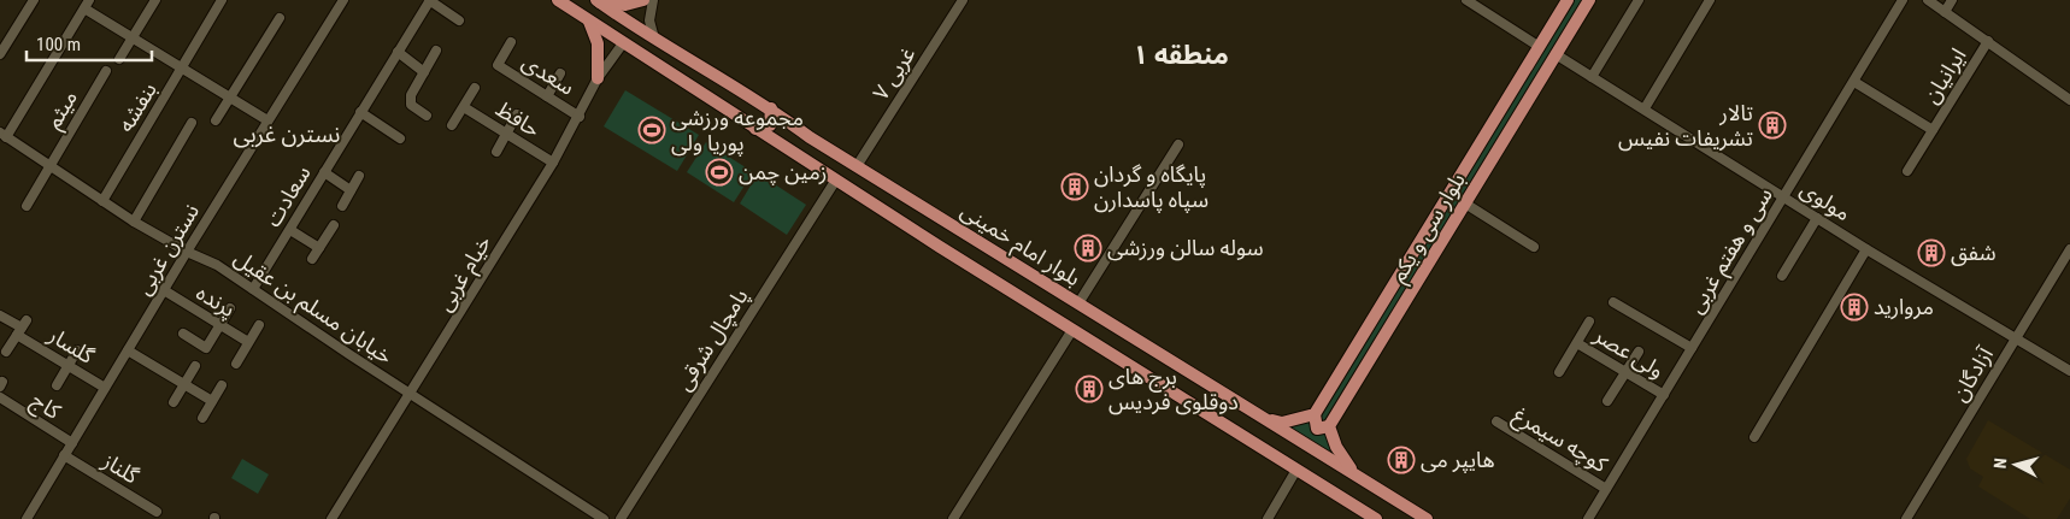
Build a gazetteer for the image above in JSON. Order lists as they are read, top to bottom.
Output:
{
  "streets": {
    "main road": ["بلوار سی و یکم", "بلوار امام خمینی"],
    "street": [
      "۷ غربی",
      "سعدی",
      "ایرانیان",
      "بنفشه",
      "میثم",
      "حافظ",
      "سعادت",
      "مولوی",
      "نسترن غربی",
      "سی و هفتم غربی",
      "خیام غربی",
      "پرنده",
      "خیابان مسلم بن عقیل",
      "پامچال شرقی",
      "گلسار",
      "ولی عصر",
      "آزادگان",
      "کاج",
      "کوچه سیمرغ",
      "گلناز"
    ]
  },
  "crossings": [
    ["۷ غربی", "بلوار امام خمینی"],
    ["سعدی", "خیام غربی"],
    ["ایرانیان", "سی و هفتم غربی"],
    ["بنفشه", "خیابان مسلم بن عقیل"],
    ["میثم", "خیابان مسلم بن عقیل"],
    ["حافظ", "خیام غربی"],
    ["سعادت", "خیابان مسلم بن عقیل"],
    ["مولوی", "بلوار سی و یکم"],
    ["مولوی", "سی و هفتم غربی"],
    ["مولوی", "آزادگان"],
    ["بلوار امام خمینی", "خیام غربی"],
    ["بلوار امام خمینی", "پامچال شرقی"],
    ["نسترن غربی", "پرنده"],
    ["نسترن غربی", "خیابان مسلم بن عقیل"],
    ["نسترن غربی", "گلسار"],
    ["نسترن غربی", "کاج"],
    ["نسترن غربی", "گلناز"],
    ["سی و هفتم غربی", "ولی عصر"],
    ["سی و هفتم غربی", "کوچه سیمرغ"],
    ["خیام غربی", "خیابان مسلم بن عقیل"]
  ],
  "districts": ["منطقه ۱", "نسترن غربی"],
  "places": {
    "building": [
      "تالار تشریفات نفیس",
      "پایگاه و گردان سپاه پاسدارن",
      "سوله سالن ورزشی",
      "شفق",
      "مروارید",
      "برج های دوقلوی فردیس",
      "هایپر می"
    ],
    "sports": ["مجموعه ورزشی پوریا ولی", "زمین چمن"]
  },
  "scale_bar": "100 m",
  "north": "left"
}
